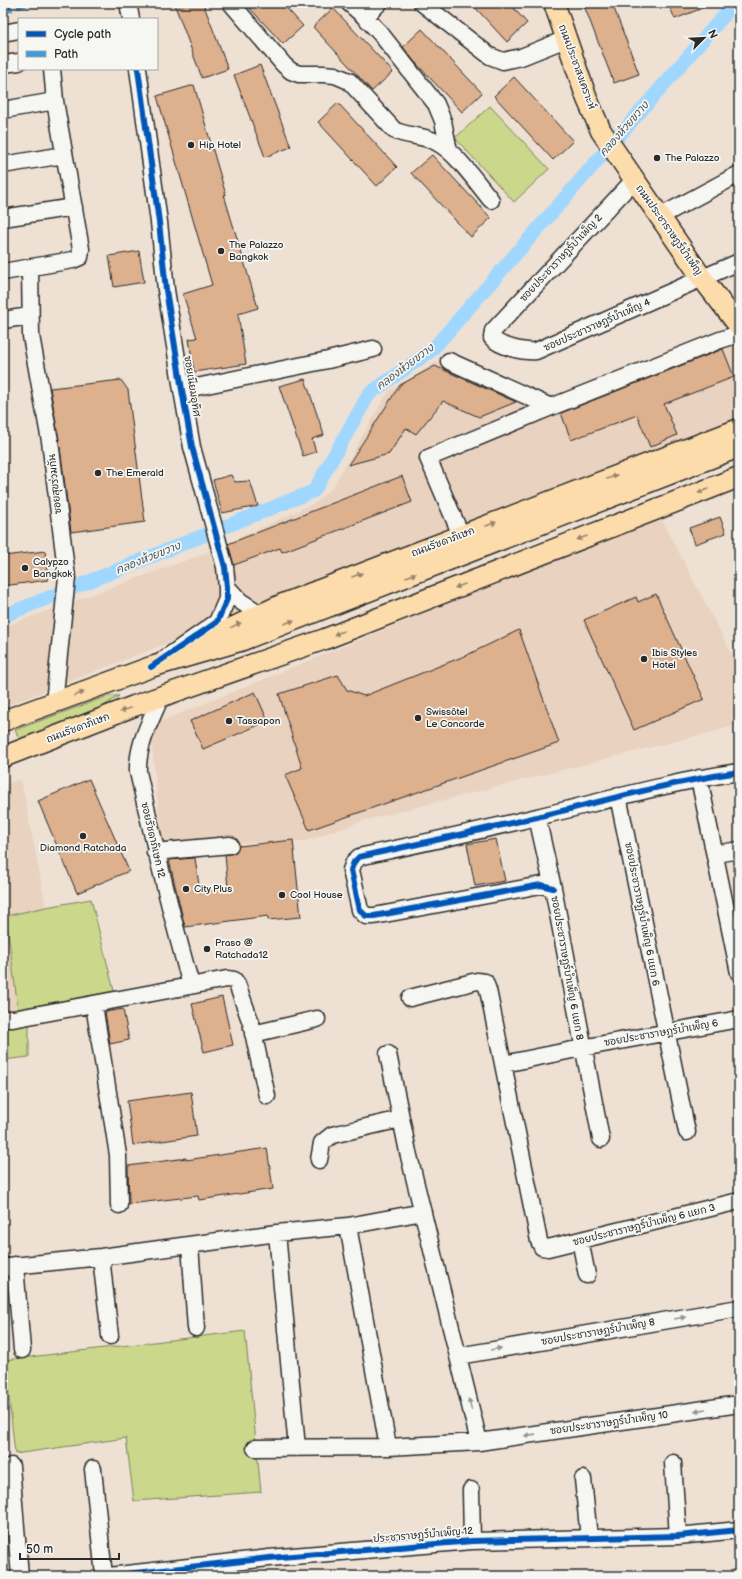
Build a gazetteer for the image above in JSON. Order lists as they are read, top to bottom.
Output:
{
  "streets": {
    "main road": ["ถนนประชาสงเคราะห์", "ถนนประชาราษฎร์บำเพ็ญ", "ถนนรัชดาภิเษก"],
    "street": [
      "ซอยประชาราษฎร์บำเพ็ญ 2",
      "ซอยประชาราษฎร์บำเพ็ญ 4",
      "ซอยเนียมอุทิศ",
      "ซอยสุขร่วมกัน",
      "ซอยรัชดาภิเษก 12",
      "ซอยประชาราษฎร์บำเพ็ญ 6 แยก 6",
      "ซอยประชาราษฎร์บำเพ็ญ 6 แยก 8",
      "ซอยประชาราษฎร์บำเพ็ญ 6",
      "ซอยประชาราษฎร์บำเพ็ญ 6 แยก 3",
      "ซอยประชาราษฎร์บำเพ็ญ 8",
      "ซอยประชาราษฎร์บำเพ็ญ 10",
      "ประชาราษฎร์บำเพ็ญ 12"
    ]
  },
  "crossings": [
    ["ถนนประชาสงเคราะห์", "ถนนประชาราษฎร์บำเพ็ญ"],
    ["ถนนประชาราษฎร์บำเพ็ญ", "ซอยประชาราษฎร์บำเพ็ญ 2"],
    ["ถนนประชาราษฎร์บำเพ็ญ", "ซอยประชาราษฎร์บำเพ็ญ 4"],
    ["ซอยประชาราษฎร์บำเพ็ญ 2", "ซอยประชาราษฎร์บำเพ็ญ 4"],
    ["ซอยเนียมอุทิศ", "ถนนรัชดาภิเษก"],
    ["ซอยสุขร่วมกัน", "ถนนรัชดาภิเษก"],
    ["ถนนรัชดาภิเษก", "ซอยรัชดาภิเษก 12"],
    ["ซอยประชาราษฎร์บำเพ็ญ 6 แยก 6", "ซอยประชาราษฎร์บำเพ็ญ 6"],
    ["ซอยประชาราษฎร์บำเพ็ญ 6 แยก 8", "ซอยประชาราษฎร์บำเพ็ญ 6"],
    ["ซอยประชาราษฎร์บำเพ็ญ 6", "ซอยประชาราษฎร์บำเพ็ญ 6 แยก 3"]
  ],
  "one_way": ["ซอยประชาราษฎร์บำเพ็ญ 8", "ซอยประชาราษฎร์บำเพ็ญ 10"],
  "water": ["คลองห้วยขวาง"],
  "places": [
    "Hip Hotel",
    "The Palazzo",
    "The Palazzo Bangkok",
    "The Emerald",
    "Calypzo Bangkok",
    "Ibis Styles Hotel",
    "Swissôtel Le Concorde",
    "Tassapon",
    "Diamond Ratchada",
    "City Plus",
    "Cool House",
    "Praso @ Ratchada12"
  ],
  "legend": ["Cycle path", "Path"],
  "scale_bar": "50 m",
  "north": "top right"
}
